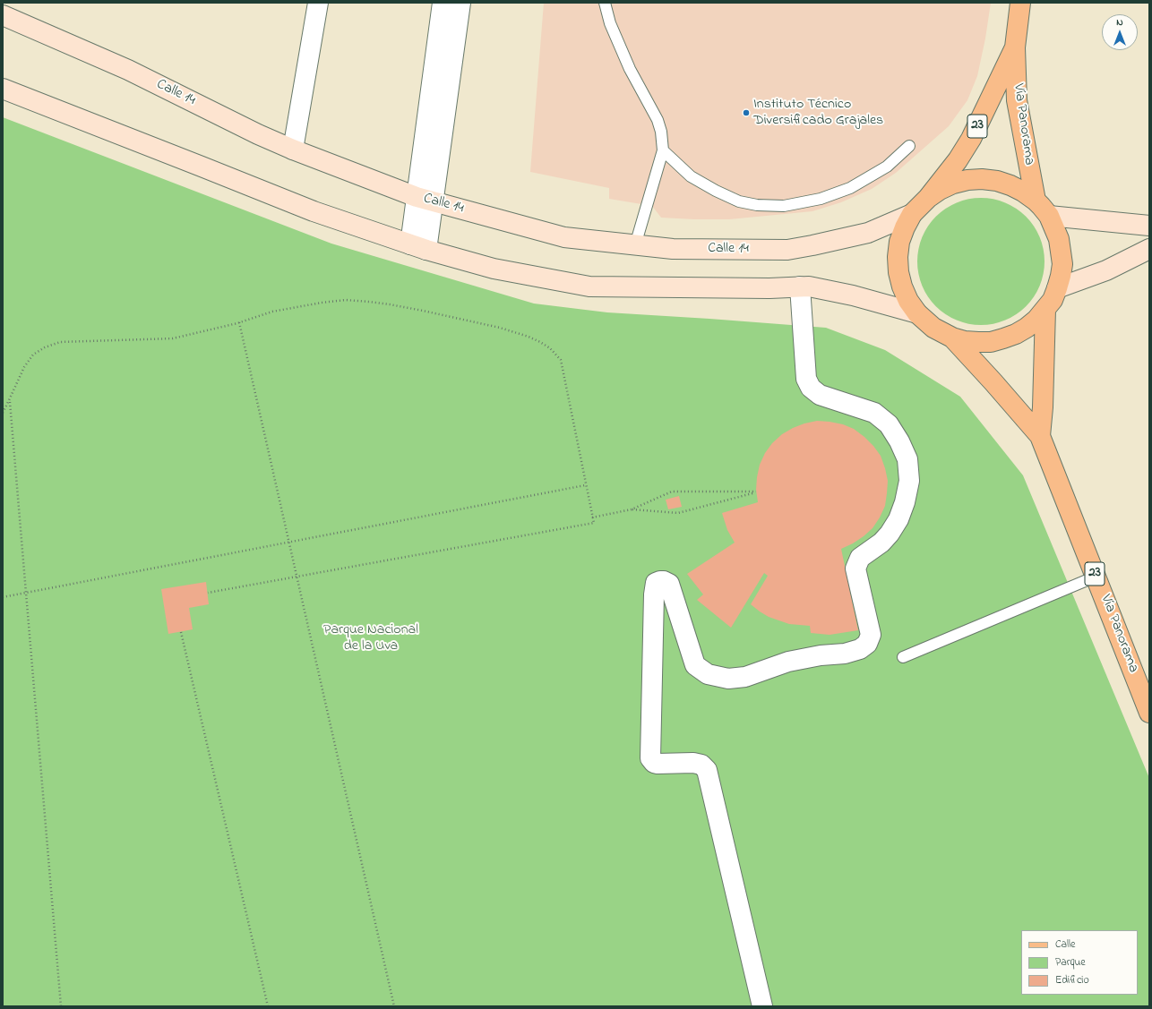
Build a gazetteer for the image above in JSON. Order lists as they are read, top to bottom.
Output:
{
  "streets": {
    "main road": ["Calle 14", "Vía Panorama", "23"]
  },
  "parks": ["Parque Nacional de la Uva"],
  "places": ["Instituto Técnico Diversificado Grajales"],
  "legend": ["Calle", "Parque", "Edificio"],
  "north": "top"
}
